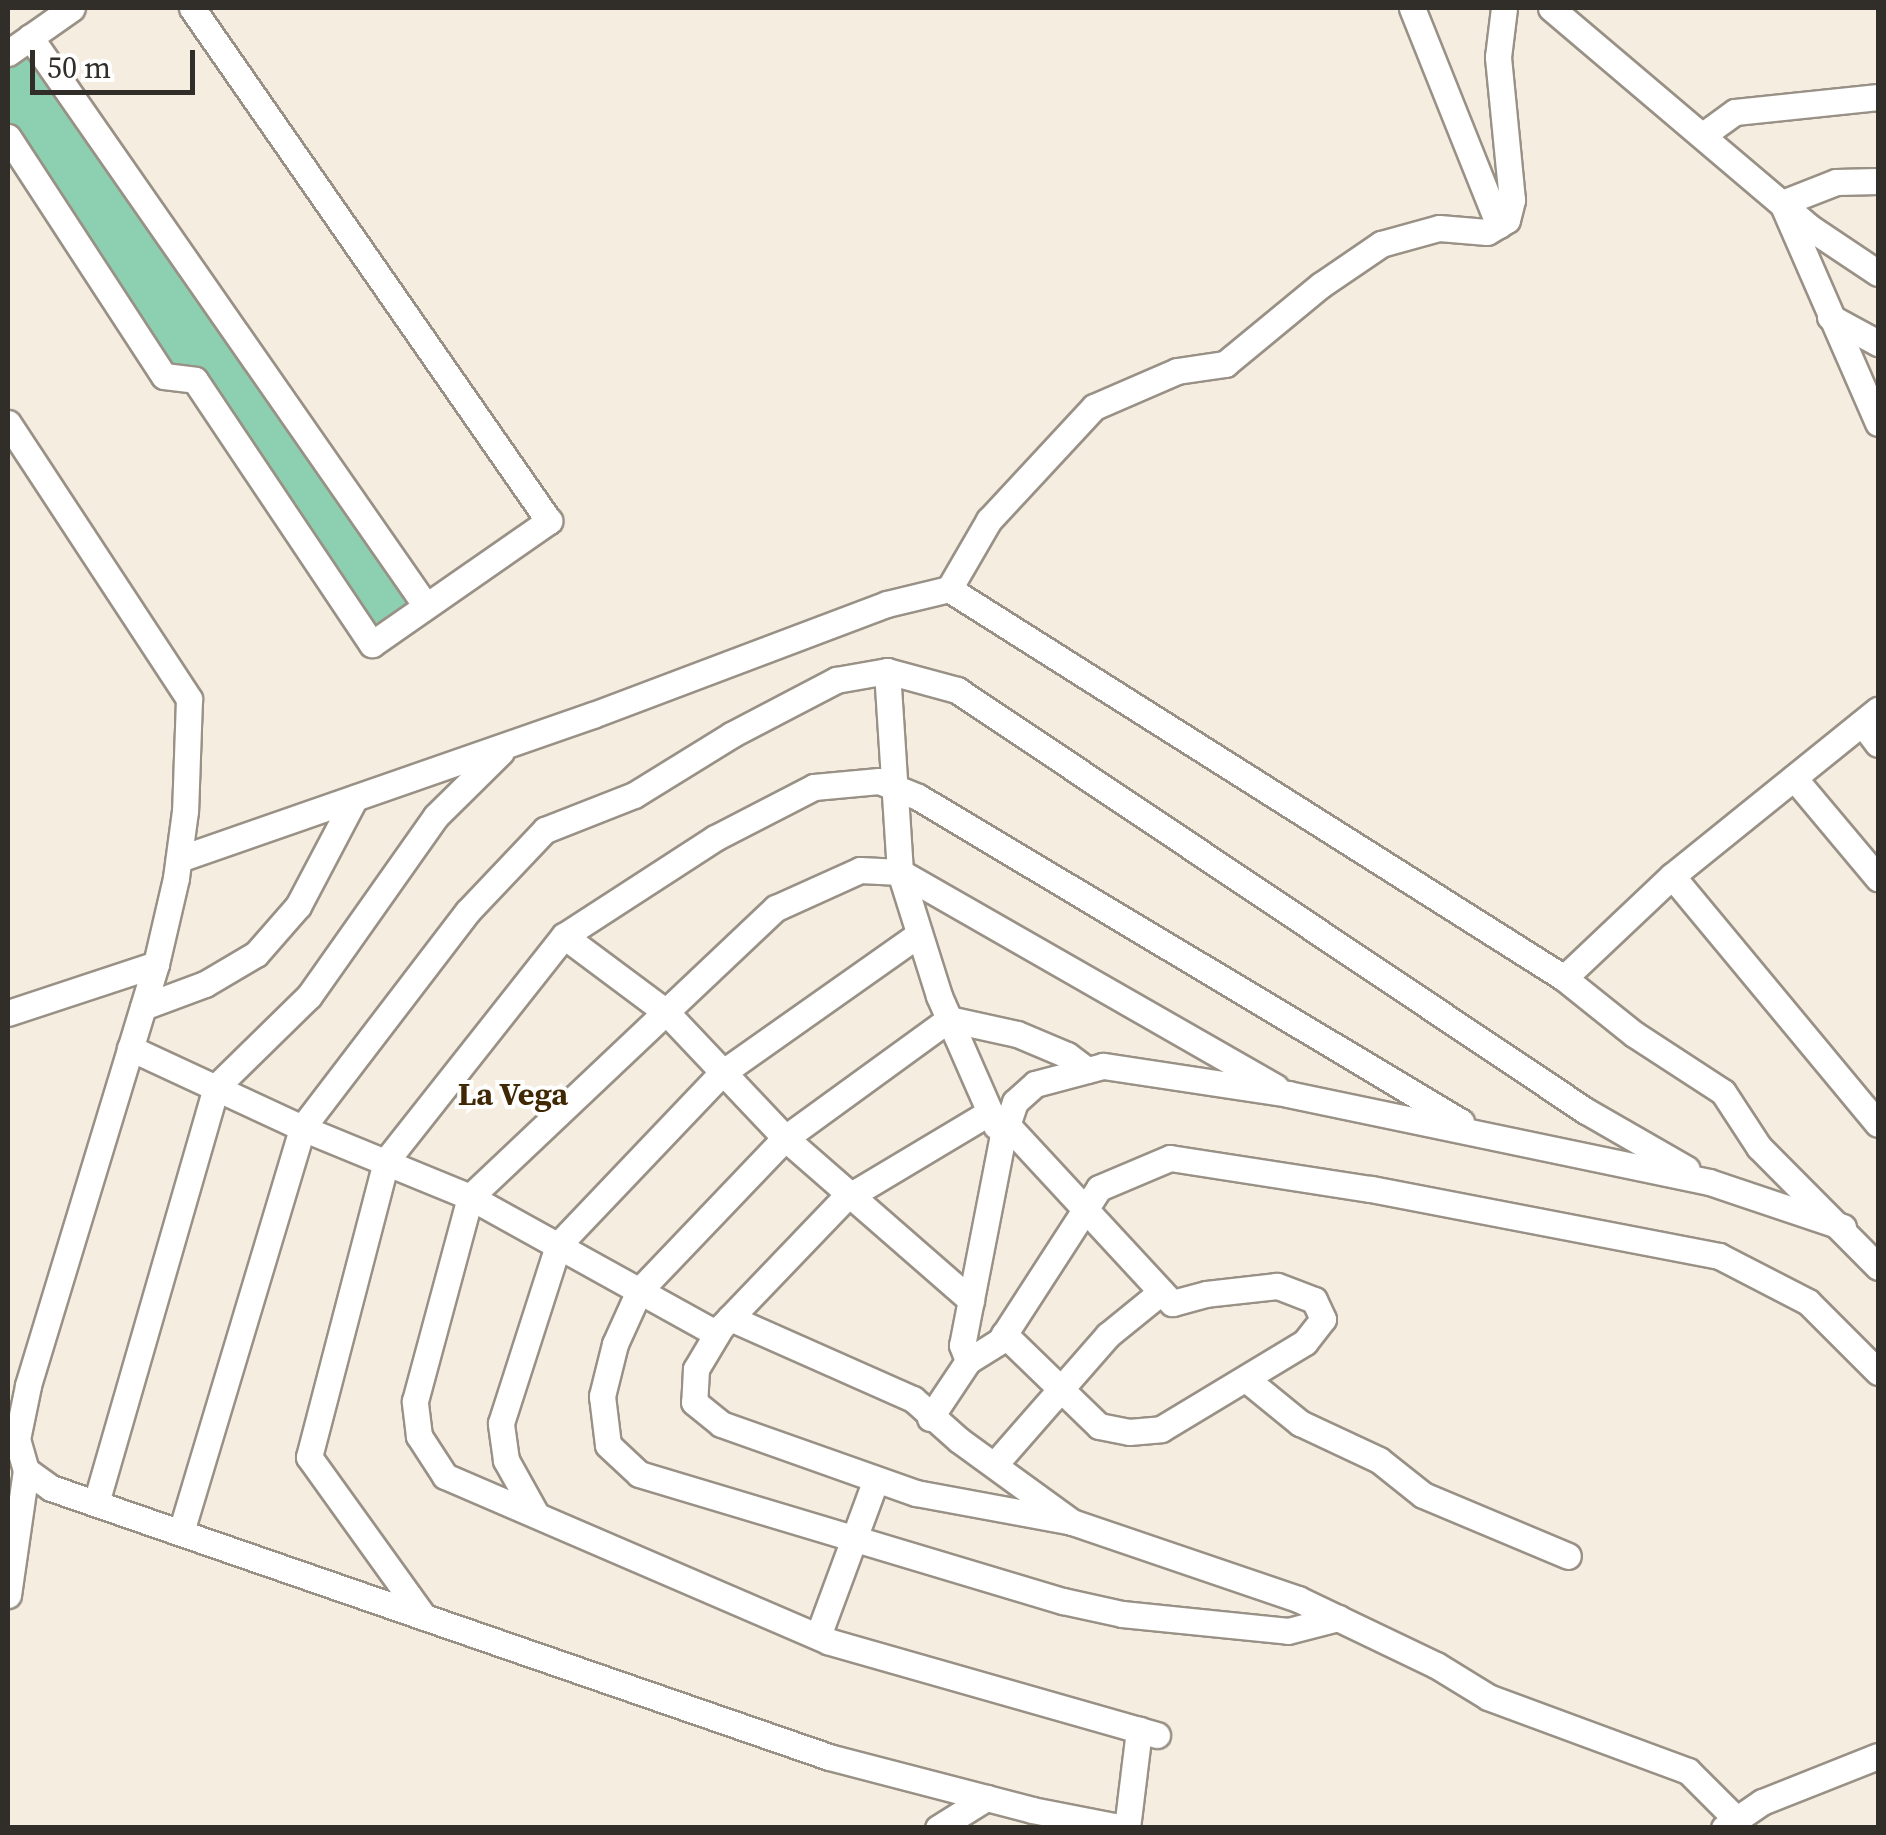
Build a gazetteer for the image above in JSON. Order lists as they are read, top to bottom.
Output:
{
  "districts": ["La Vega"],
  "scale_bar": "50 m"
}
